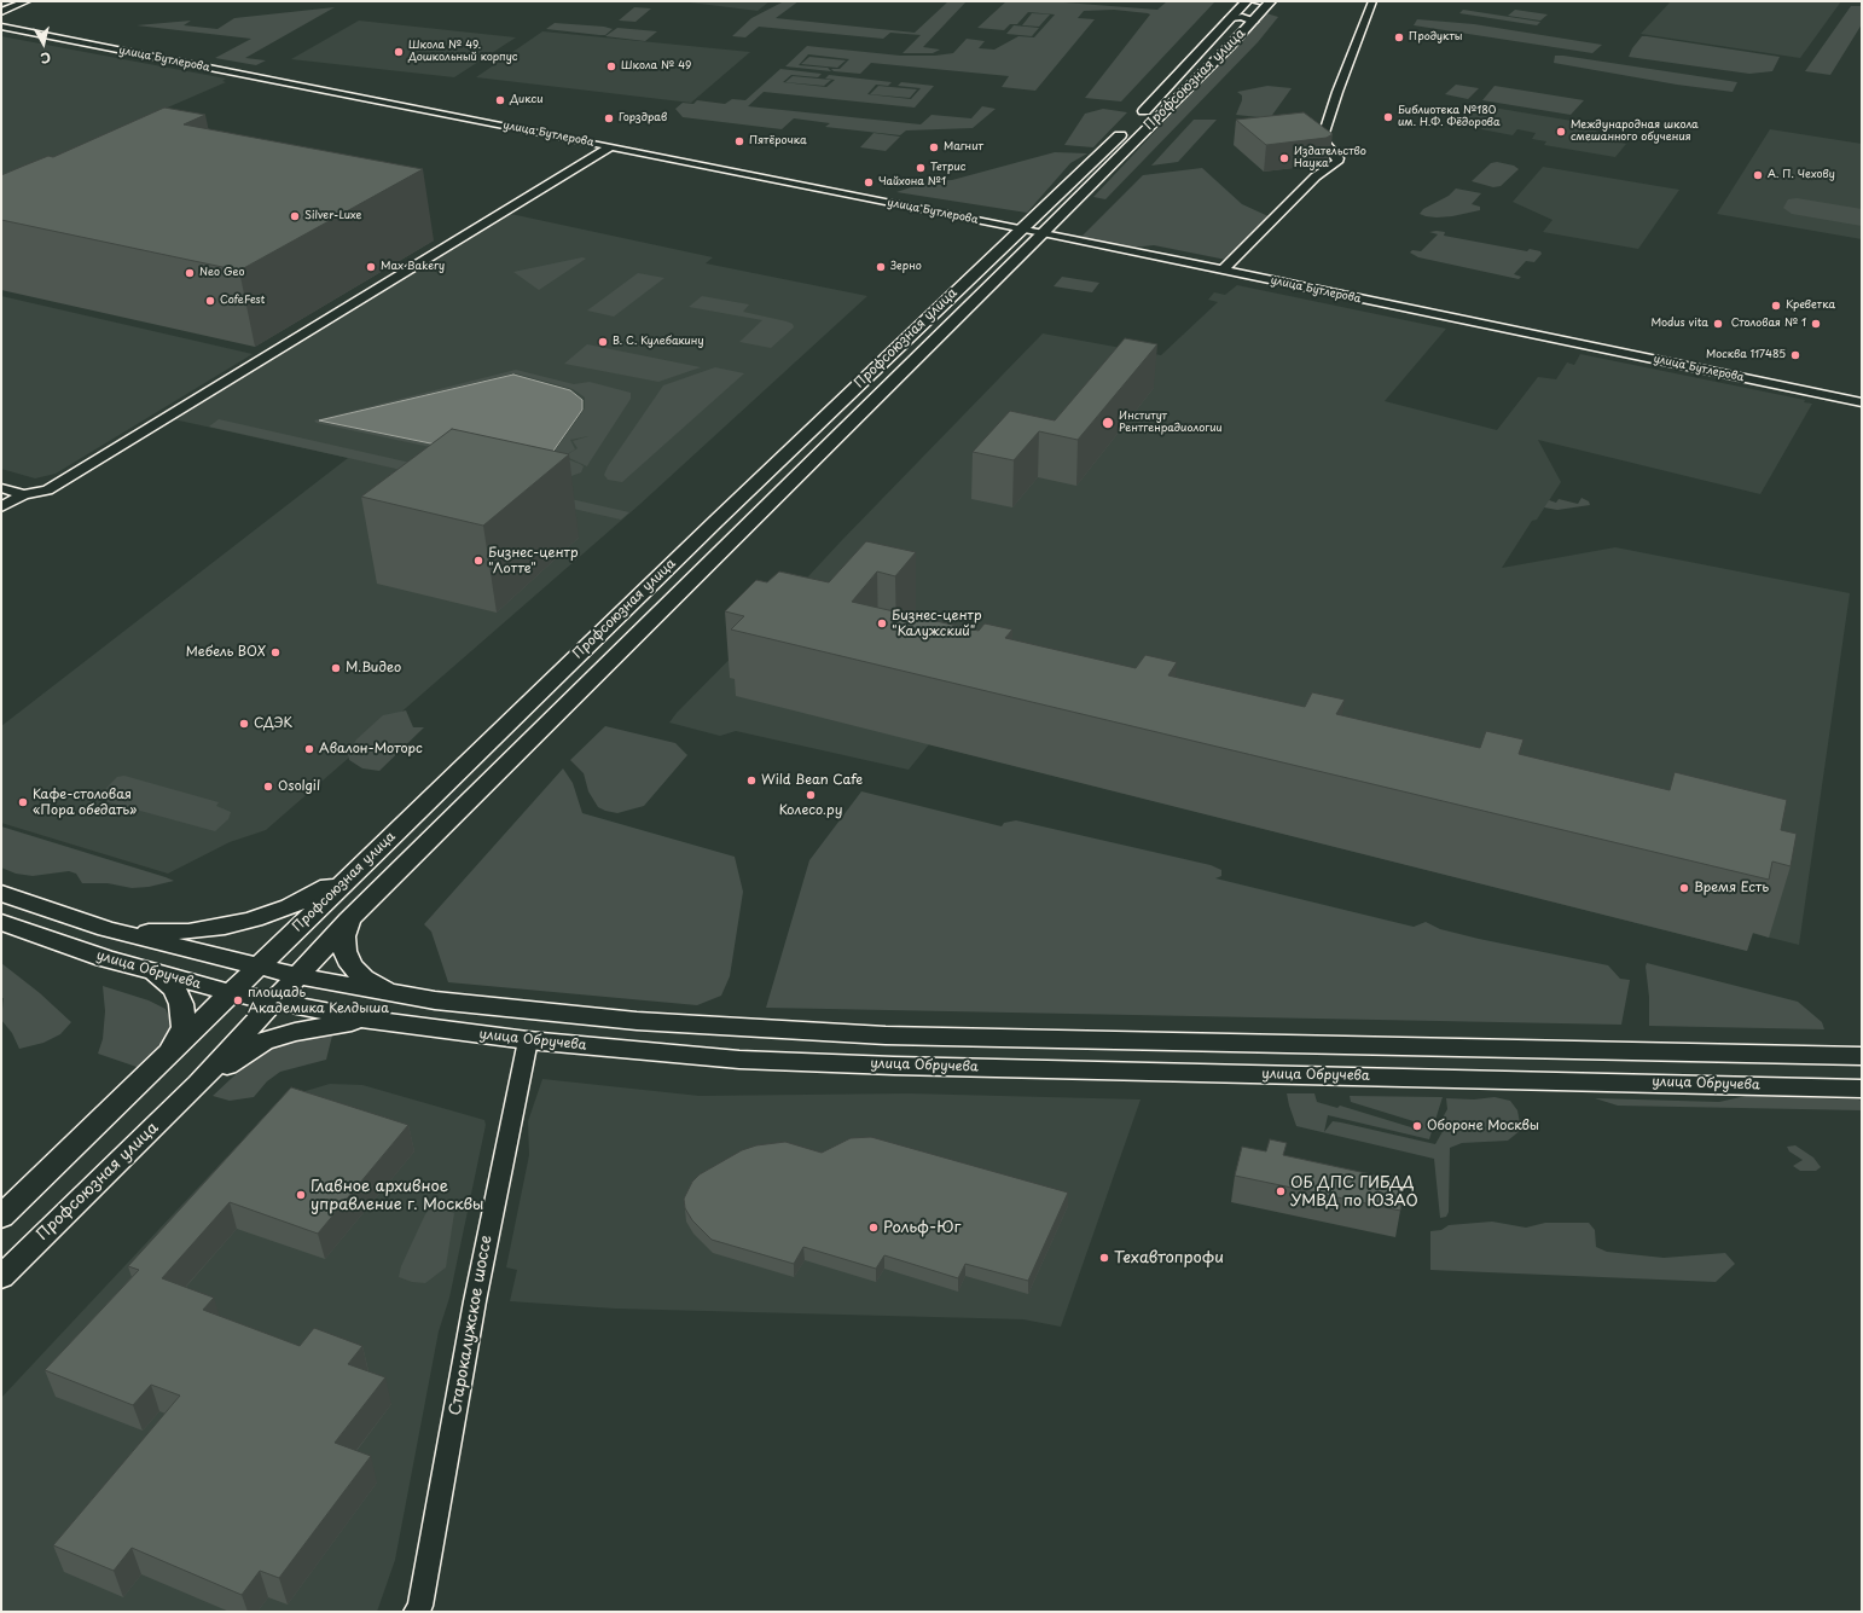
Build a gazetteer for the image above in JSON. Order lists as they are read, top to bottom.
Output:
{
  "streets": {
    "main road": ["Профсоюзная улица", "улица Обручева"],
    "street": ["улица Бутлерова", "Старокалужское шоссе"]
  },
  "crossings": [
    ["улица Бутлерова", "Профсоюзная улица"],
    ["Профсоюзная улица", "улица Обручева"],
    ["улица Обручева", "Старокалужское шоссе"]
  ],
  "places": [
    "Продукты",
    "Школа № 49. Дошкольный корпус",
    "Школа № 49",
    "Дикси",
    "Библиотека №180 им. Н.Ф. Фёдорова",
    "Горздрав",
    "Международная школа смешанного обучения",
    "Пятёрочка",
    "Магнит",
    "Издательство Наука",
    "Тетрис",
    "А. П. Чехову",
    "Чайхона №1",
    "Silver-Luxe",
    "Max Bakery",
    "Зерно",
    "Neo Geo",
    "CofeFest",
    "Креветка",
    "Modus vita",
    "Столовая № 1",
    "В. С. Кулебакину",
    "Москва 117485",
    "Институт Рентгенрадиологии",
    "Бизнес-центр \"Лотте\"",
    "Бизнес-центр \"Калужский\"",
    "Мебель BOX",
    "М.Видео",
    "СДЭК",
    "Авалон-Моторс",
    "Wild Bean Cafe",
    "Osolgil",
    "Колесо.ру",
    "Кафе-столовая «Пора обедать»",
    "Время Есть",
    "площадь Академика Келдыша",
    "Обороне Москвы",
    "ОБ ДПС ГИБДД УМВД по ЮЗАО",
    "Главное архивное управление г. Москвы",
    "Рольф-Юг",
    "Техавтопрофи"
  ],
  "north": "bottom"
}
